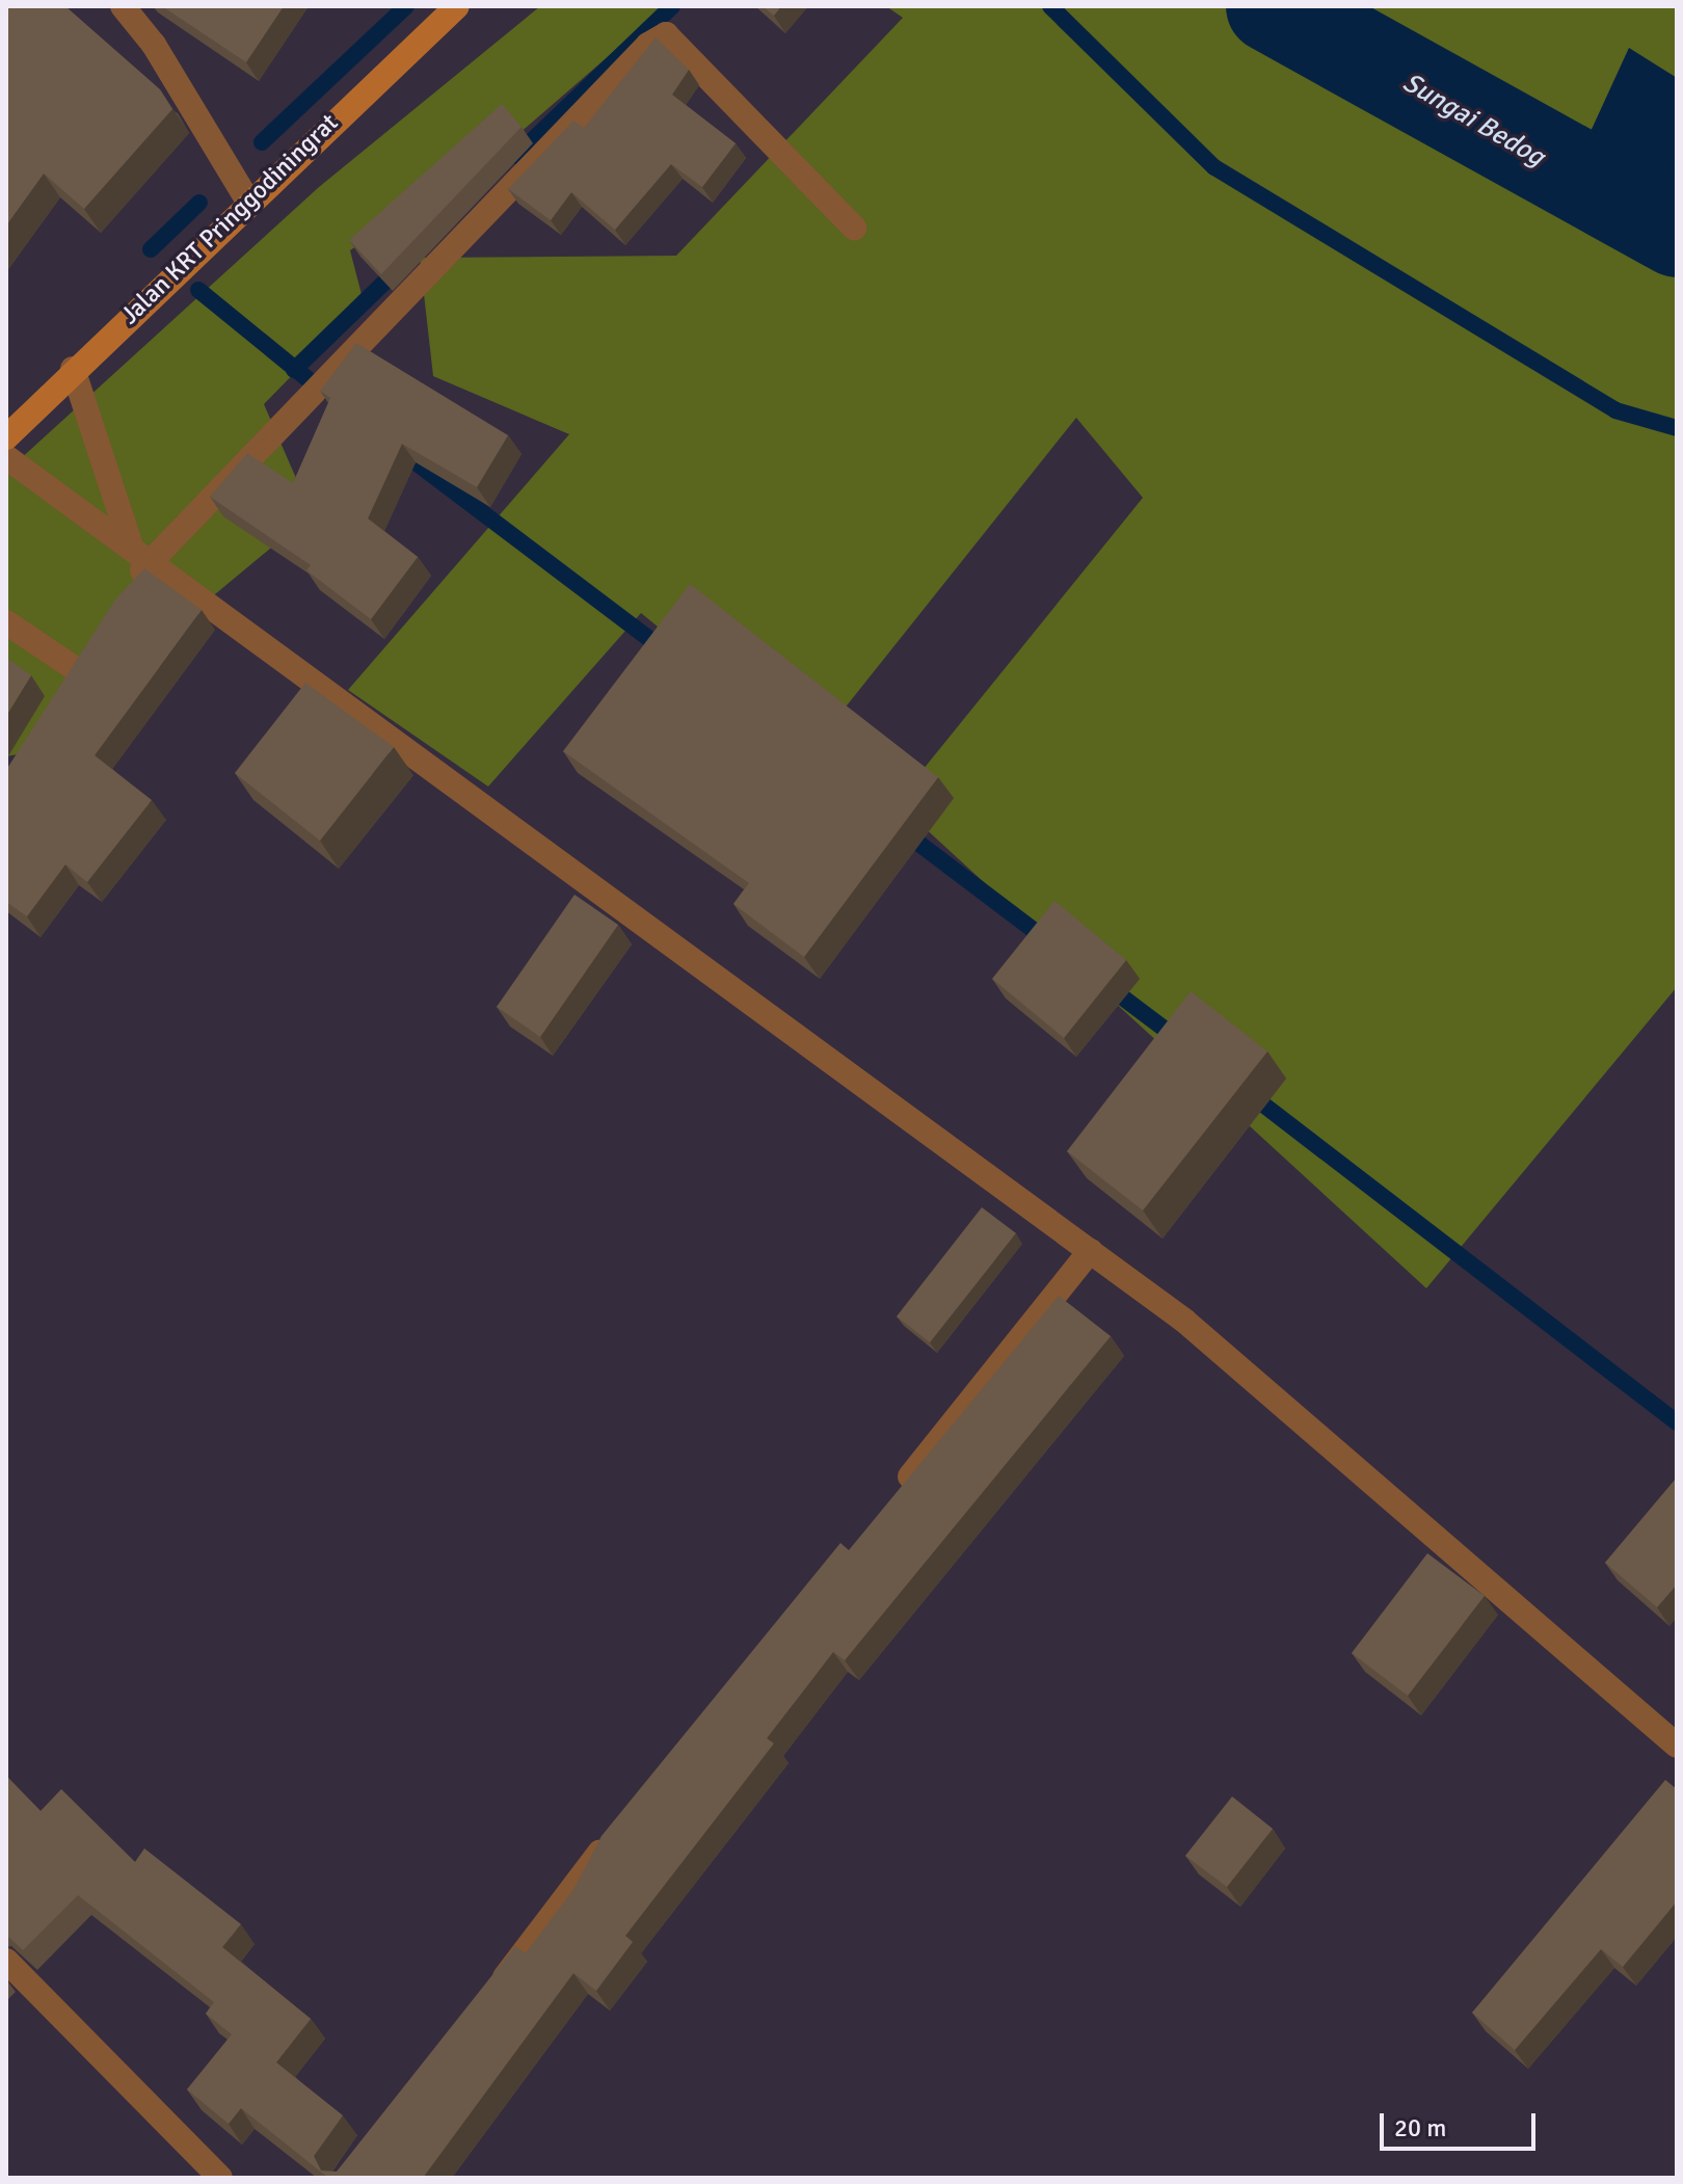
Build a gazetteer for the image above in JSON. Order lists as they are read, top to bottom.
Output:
{
  "streets": {
    "main road": ["Jalan KRT Pringgodiningrat"]
  },
  "water": ["Sungai Bedog"],
  "scale_bar": "20 m"
}
